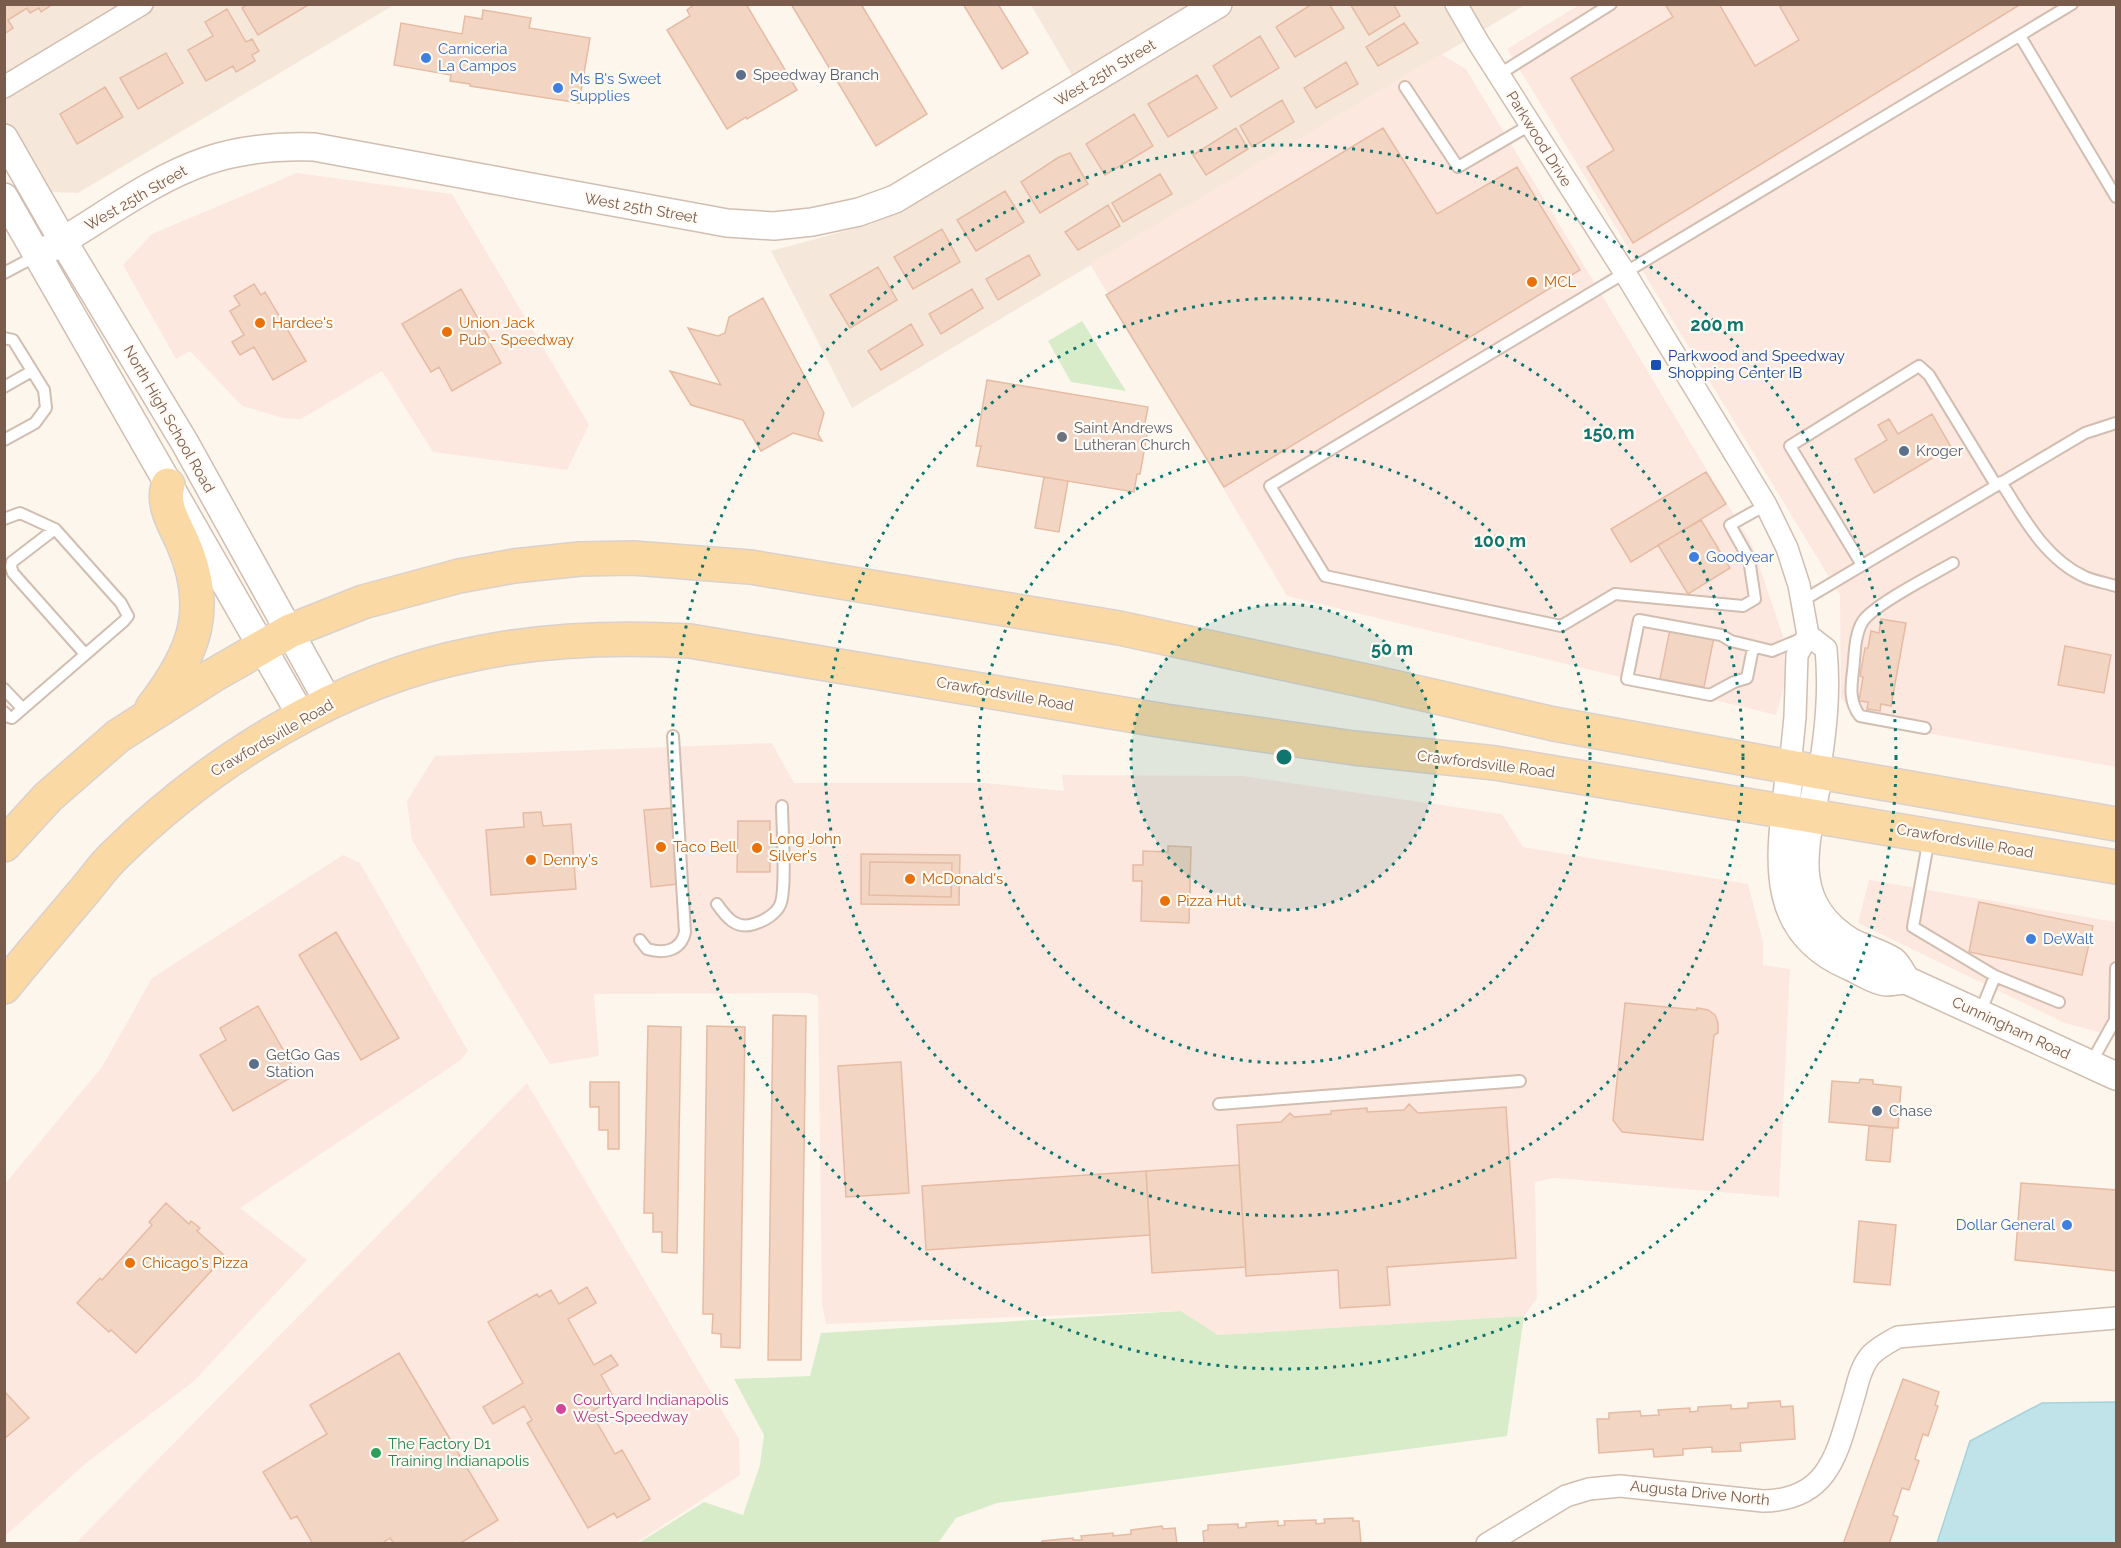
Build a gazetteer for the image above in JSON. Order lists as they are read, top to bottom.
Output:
{
  "streets": {
    "main road": ["Crawfordsville Road"],
    "street": [
      "West 25th Street",
      "Parkwood Drive",
      "North High School Road",
      "Cunningham Road",
      "Augusta Drive North"
    ]
  },
  "crossings": [
    ["West 25th Street", "North High School Road"],
    ["North High School Road", "Crawfordsville Road"],
    ["Crawfordsville Road", "Cunningham Road"]
  ],
  "places": {
    "other": [
      "Carniceria La Campos",
      "Speedway Branch",
      "Ms B's Sweet Supplies",
      "MCL",
      "Hardee's",
      "Union Jack Pub - Speedway",
      "Saint Andrews Lutheran Church",
      "Kroger",
      "Goodyear",
      "Taco Bell",
      "Long John Silver's",
      "Denny's",
      "McDonald's",
      "Pizza Hut",
      "DeWalt",
      "GetGo Gas Station",
      "Chase",
      "Dollar General",
      "Chicago's Pizza",
      "Courtyard Indianapolis West-Speedway",
      "The Factory D1 Training Indianapolis"
    ],
    "transit": ["Parkwood and Speedway Shopping Center IB"]
  },
  "rings": [
    "200 m",
    "150 m",
    "100 m",
    "50 m"
  ]
}
